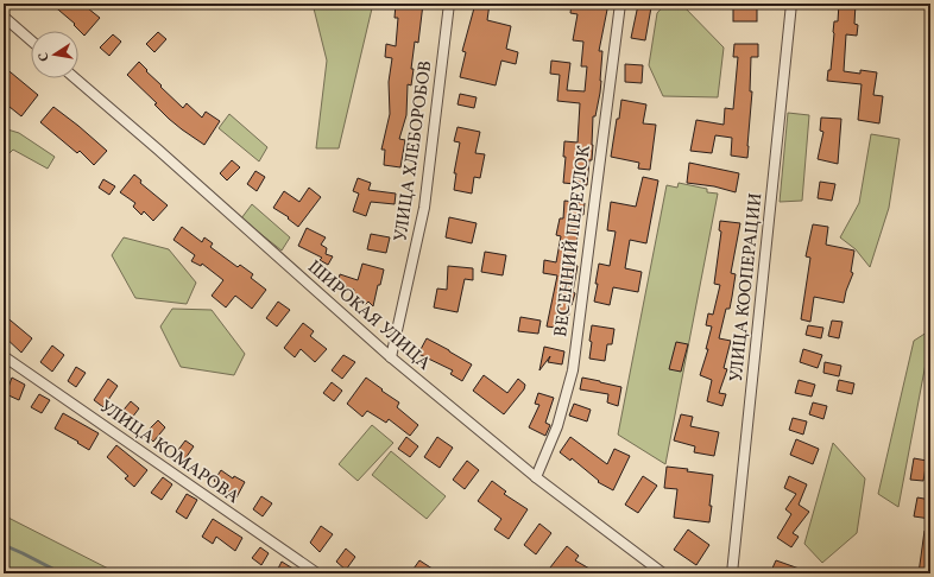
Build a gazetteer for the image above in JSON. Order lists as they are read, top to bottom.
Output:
{
  "streets": {
    "street": [
      "УЛИЦА ХЛЕБОРОБОВ",
      "ВЕСЕННИЙ ПЕРЕУЛОК",
      "УЛИЦА КООПЕРАЦИИ",
      "ШИРОКАЯ УЛИЦА",
      "УЛИЦА КОМАРОВА"
    ]
  },
  "crossings": [
    ["УЛИЦА ХЛЕБОРОБОВ", "ШИРОКАЯ УЛИЦА"],
    ["ВЕСЕННИЙ ПЕРЕУЛОК", "ШИРОКАЯ УЛИЦА"]
  ],
  "north": "left"
}
